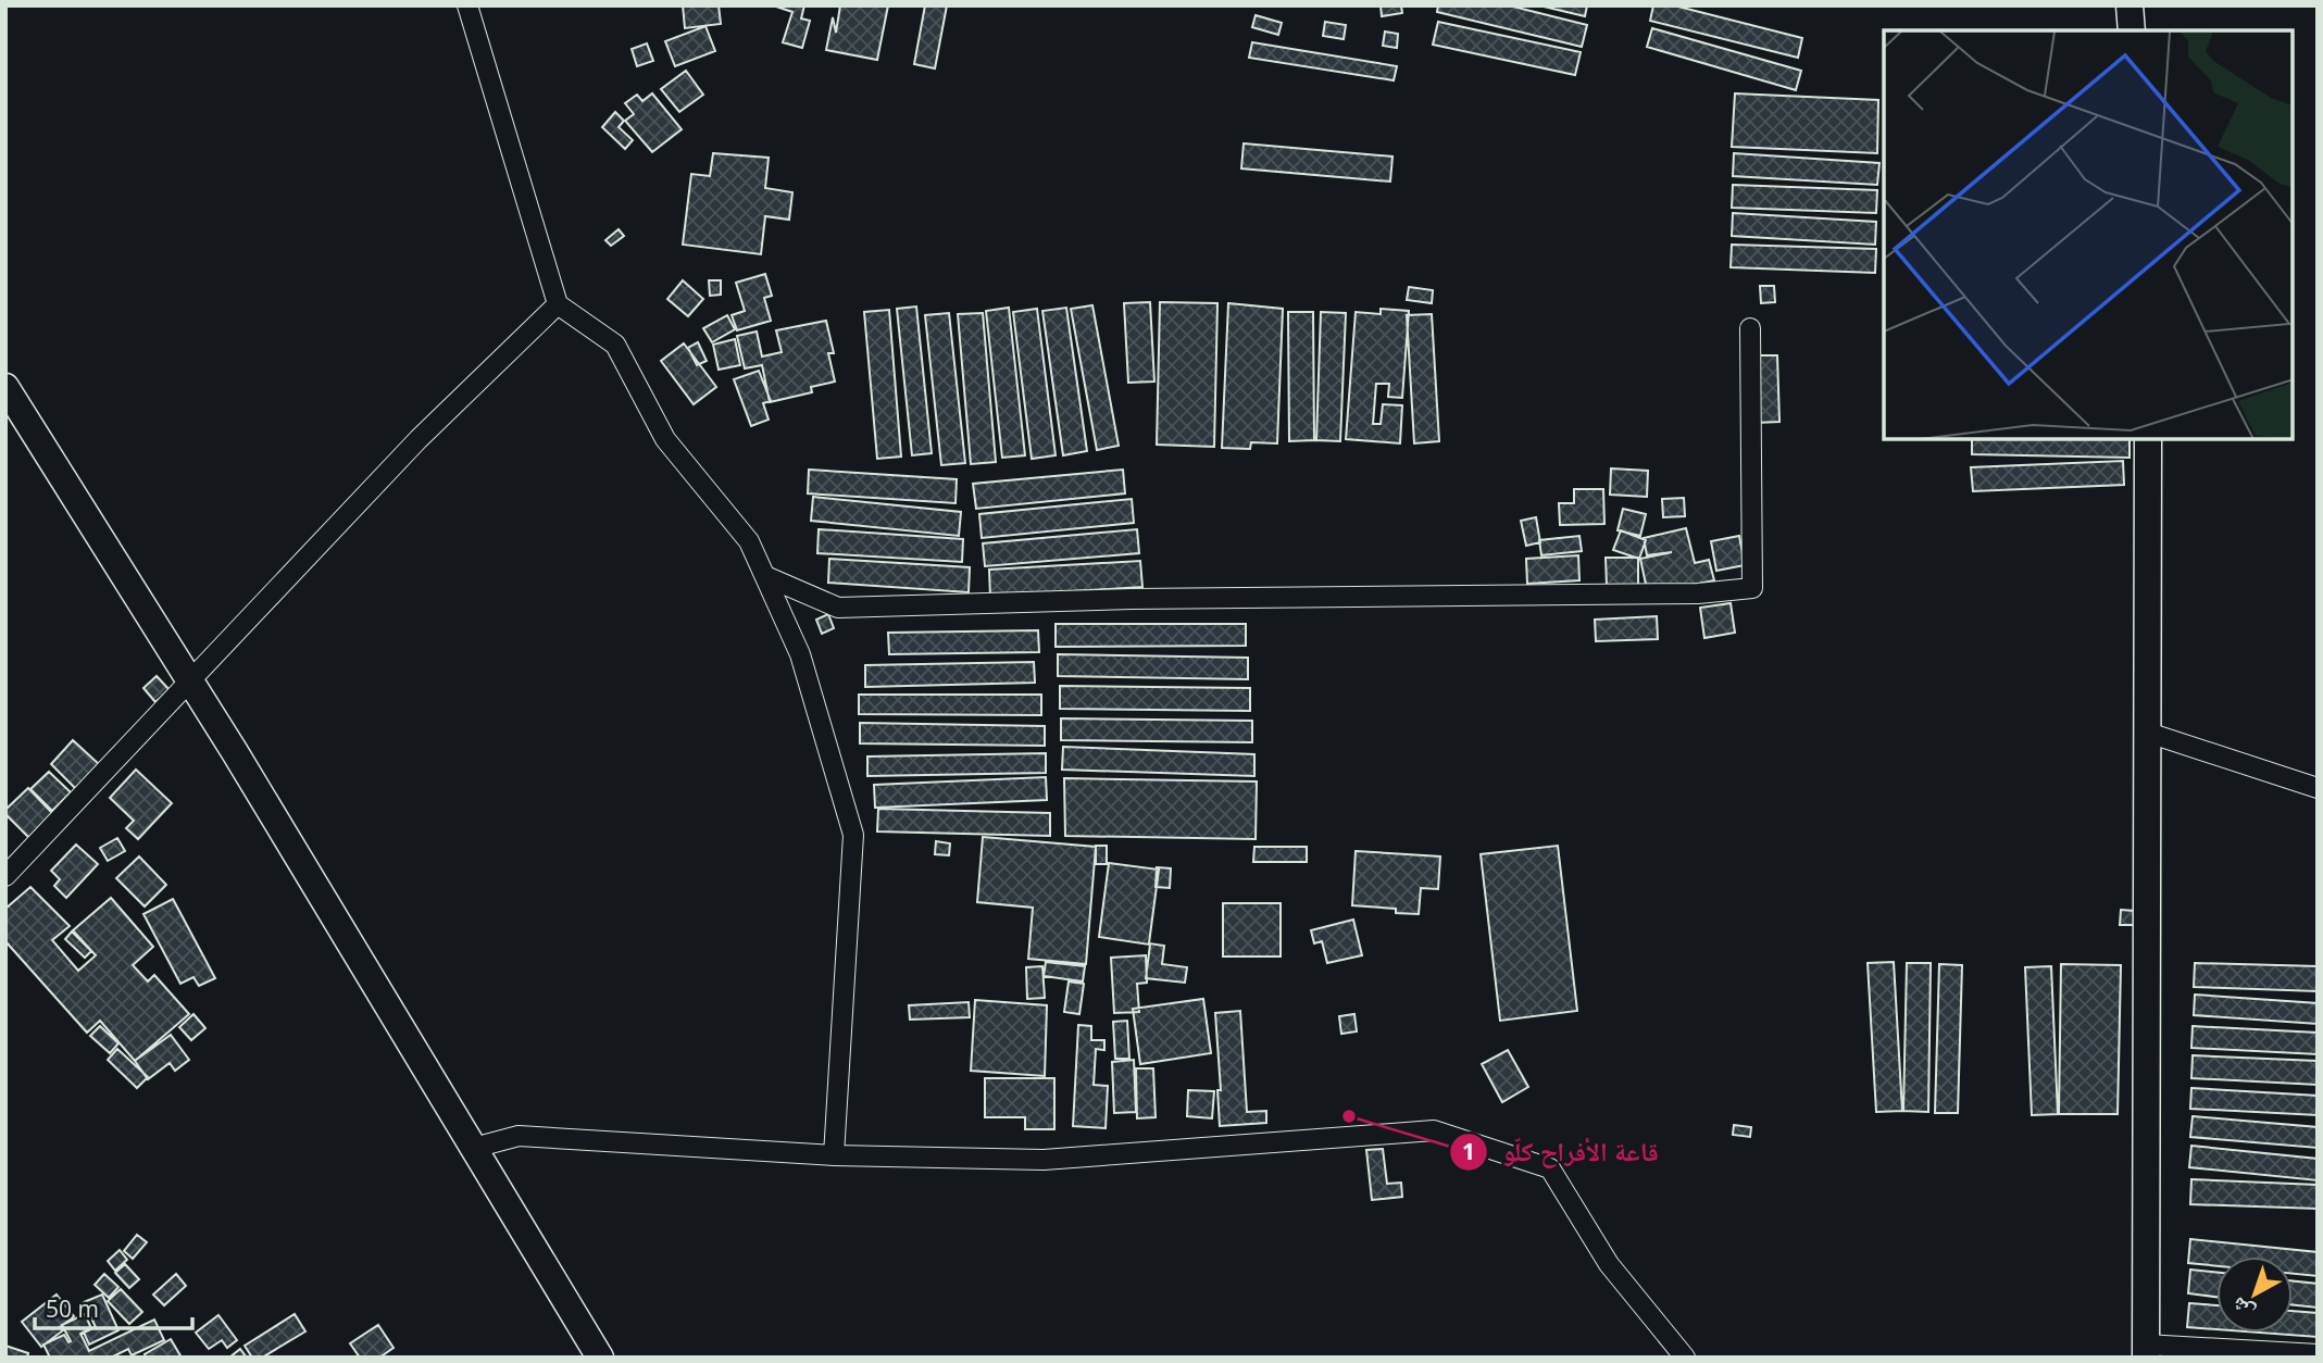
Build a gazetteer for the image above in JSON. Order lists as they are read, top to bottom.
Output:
{
  "places": ["قاعة الأفراح كلّو"],
  "scale_bar": "50 m",
  "north": "bottom left"
}
